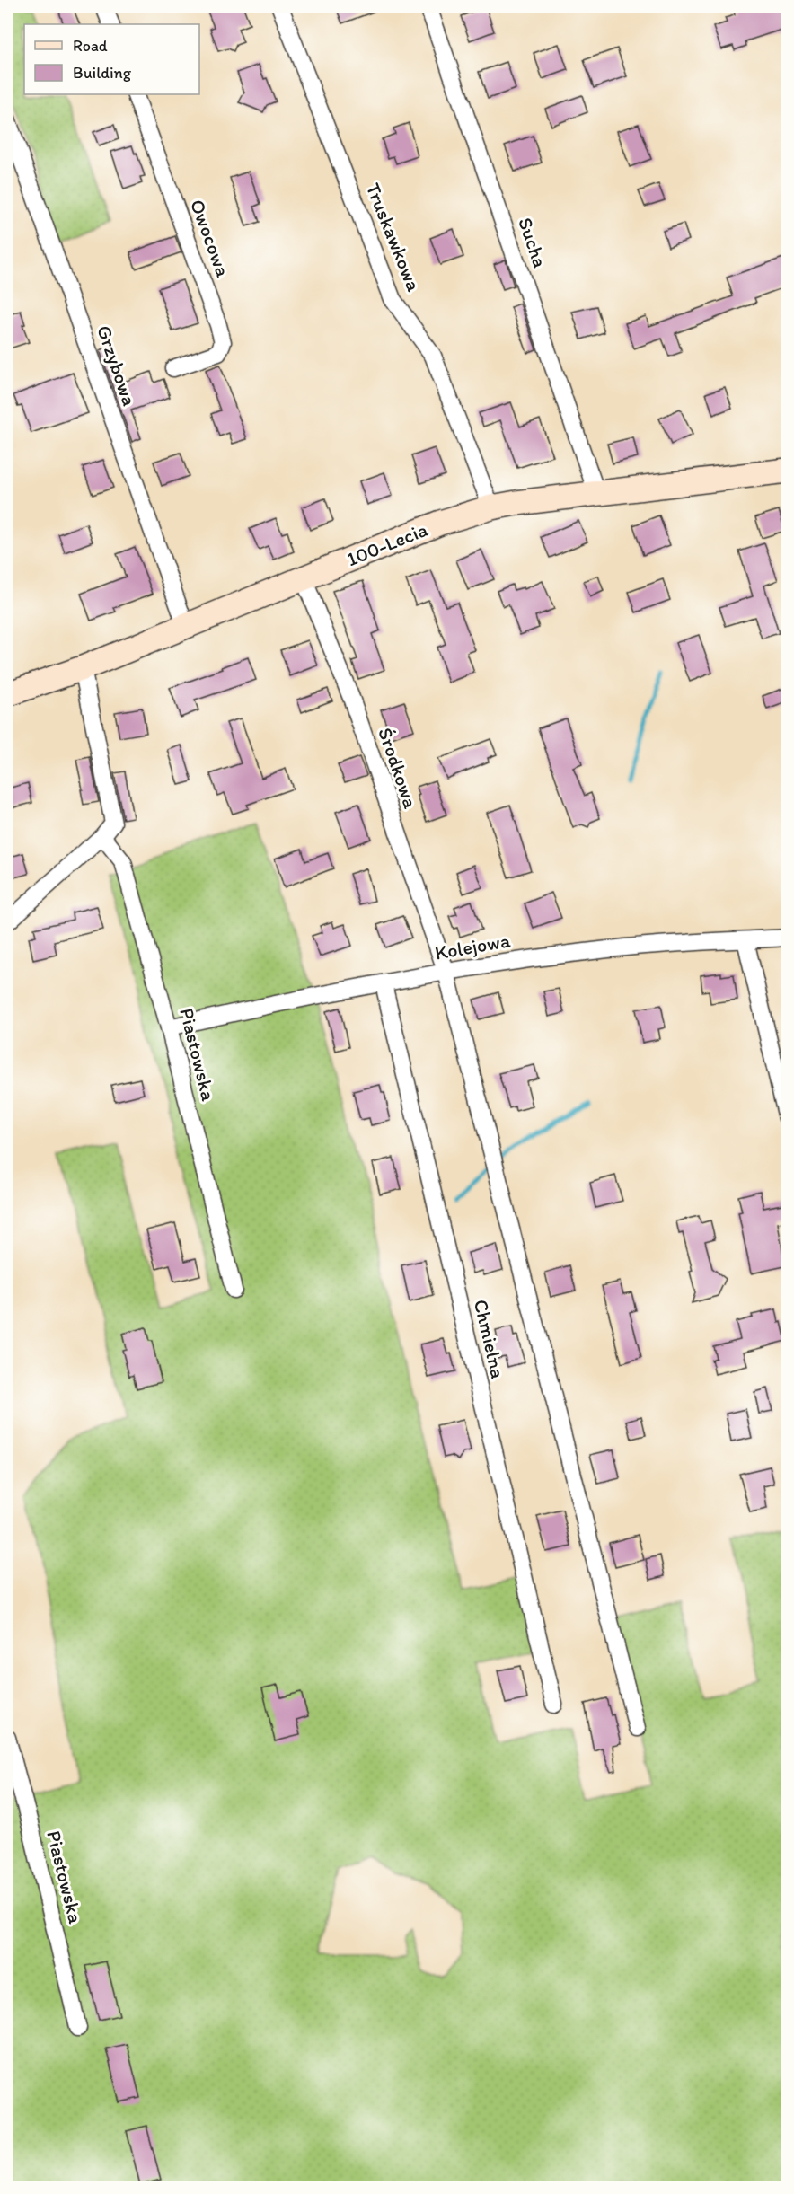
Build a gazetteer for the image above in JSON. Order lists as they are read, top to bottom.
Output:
{
  "streets": {
    "street": [
      "Truskawkowa",
      "Owocowa",
      "Sucha",
      "Grzybowa",
      "100-Lecia",
      "Środkowa",
      "Kolejowa",
      "Piastowska",
      "Chmielna"
    ]
  },
  "crossings": [
    ["Truskawkowa", "100-Lecia"],
    ["Sucha", "100-Lecia"],
    ["Grzybowa", "100-Lecia"],
    ["100-Lecia", "Środkowa"],
    ["Środkowa", "Kolejowa"],
    ["Kolejowa", "Piastowska"],
    ["Kolejowa", "Chmielna"]
  ],
  "legend": ["Road", "Building"]
}
